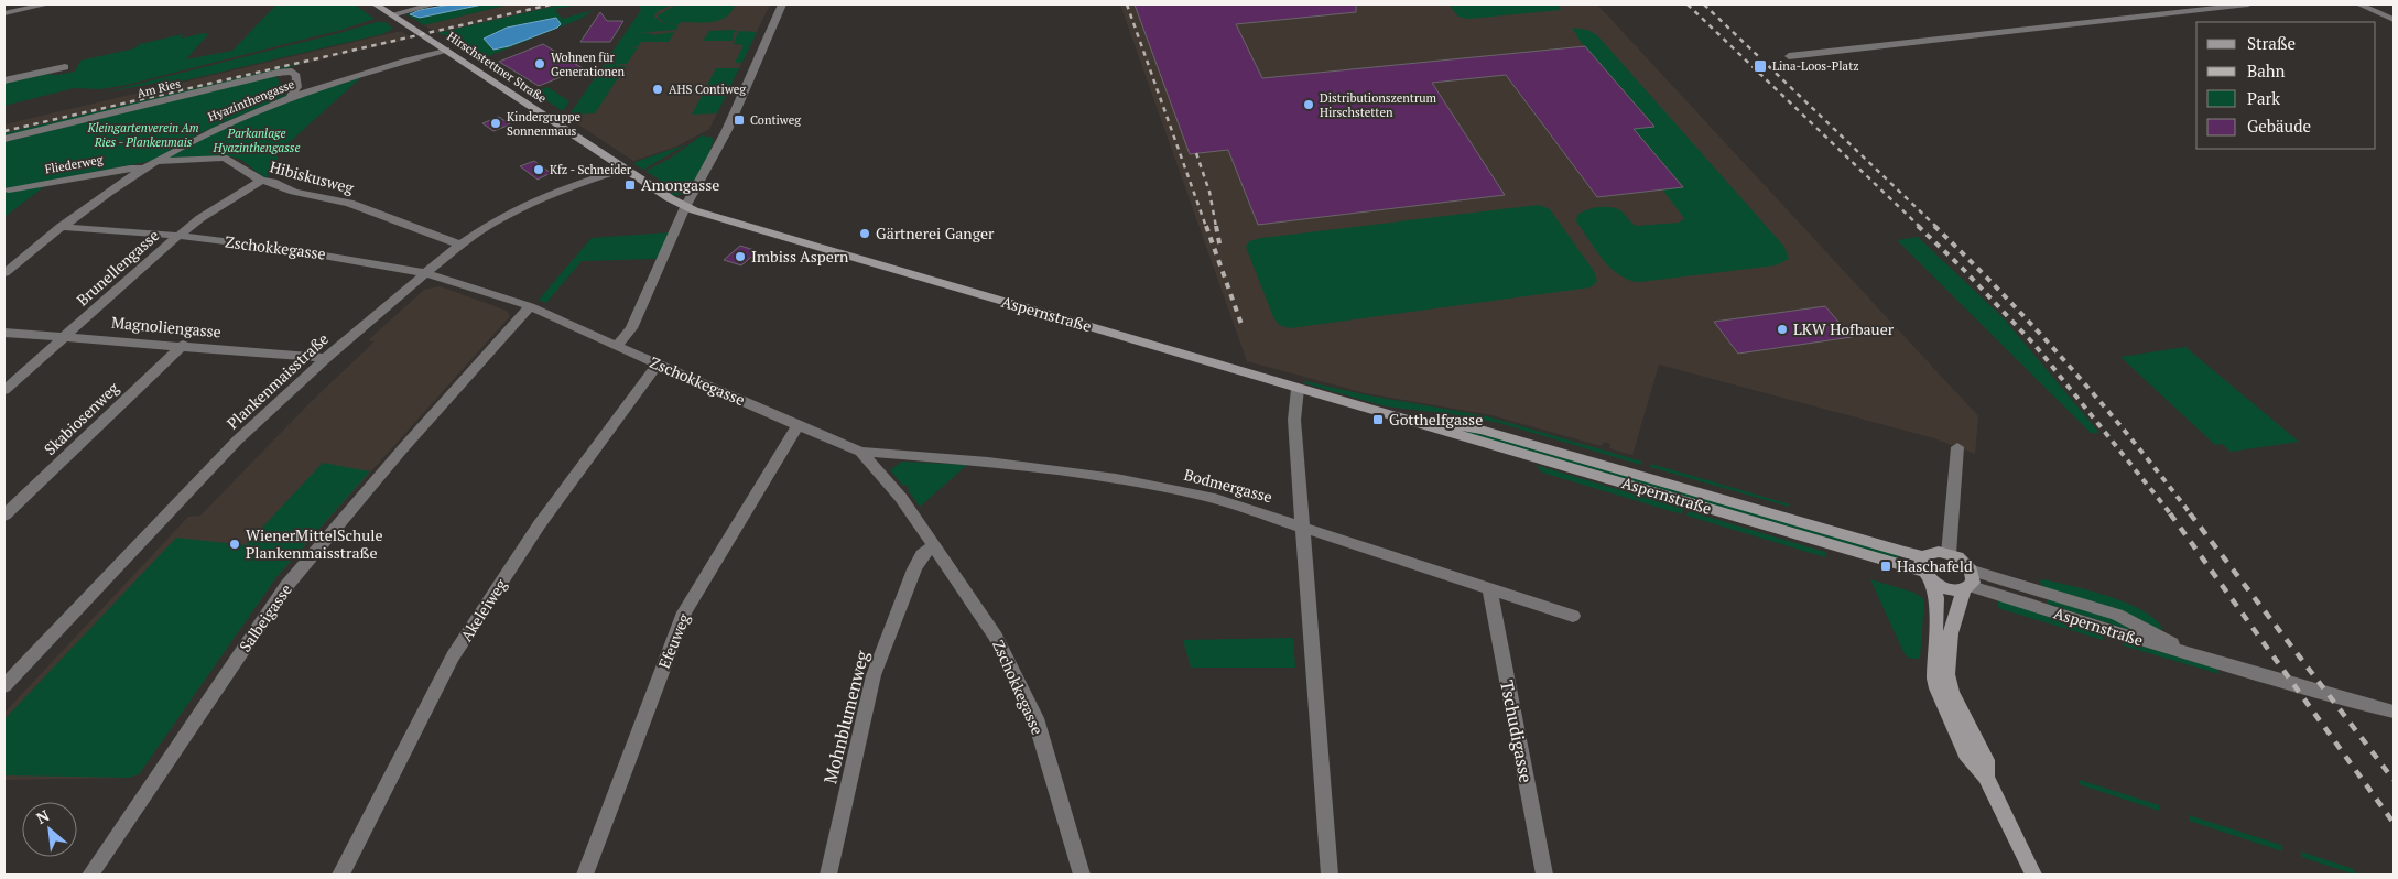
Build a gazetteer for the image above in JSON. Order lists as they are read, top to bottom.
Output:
{
  "streets": {
    "main road": ["Hirschstettner Straße", "Aspernstraße"],
    "street": [
      "Am Ries",
      "Hyazinthengasse",
      "Fliederweg",
      "Hibiskusweg",
      "Zschokkegasse",
      "Brunellengasse",
      "Magnoliengasse",
      "Plankenmaisstraße",
      "Skabiosenweg",
      "Bodmergasse",
      "Akeleiweg",
      "Salbeigasse",
      "Efeuweg",
      "Mohnblumenweg",
      "Tschudigasse"
    ]
  },
  "crossings": [
    ["Hirschstettner Straße", "Hyazinthengasse"],
    ["Hirschstettner Straße", "Aspernstraße"],
    ["Hirschstettner Straße", "Plankenmaisstraße"],
    ["Am Ries", "Hyazinthengasse"],
    ["Hyazinthengasse", "Fliederweg"],
    ["Hyazinthengasse", "Hibiskusweg"],
    ["Hyazinthengasse", "Zschokkegasse"],
    ["Hibiskusweg", "Brunellengasse"],
    ["Hibiskusweg", "Plankenmaisstraße"],
    ["Zschokkegasse", "Brunellengasse"],
    ["Zschokkegasse", "Plankenmaisstraße"],
    ["Zschokkegasse", "Bodmergasse"],
    ["Zschokkegasse", "Akeleiweg"],
    ["Zschokkegasse", "Salbeigasse"],
    ["Zschokkegasse", "Efeuweg"],
    ["Zschokkegasse", "Mohnblumenweg"],
    ["Brunellengasse", "Magnoliengasse"],
    ["Magnoliengasse", "Plankenmaisstraße"],
    ["Magnoliengasse", "Skabiosenweg"],
    ["Bodmergasse", "Tschudigasse"]
  ],
  "parks": ["Kleingartenverein Am Ries - Plankenmais", "Parkanlage Hyazinthengasse"],
  "places": {
    "other": [
      "Wohnen für Generationen",
      "AHS Contiweg",
      "Distributionszentrum Hirschstetten",
      "Kindergruppe Sonnenmaus",
      "Kfz - Schneider",
      "Gärtnerei Ganger",
      "Imbiss Aspern",
      "LKW Hofbauer",
      "WienerMittelSchule Plankenmaisstraße"
    ],
    "transit": [
      "Lina-Loos-Platz",
      "Contiweg",
      "Amongasse",
      "Gotthelfgasse",
      "Haschafeld"
    ]
  },
  "legend": [
    "Straße",
    "Bahn",
    "Park",
    "Gebäude"
  ],
  "north": "top left"
}
